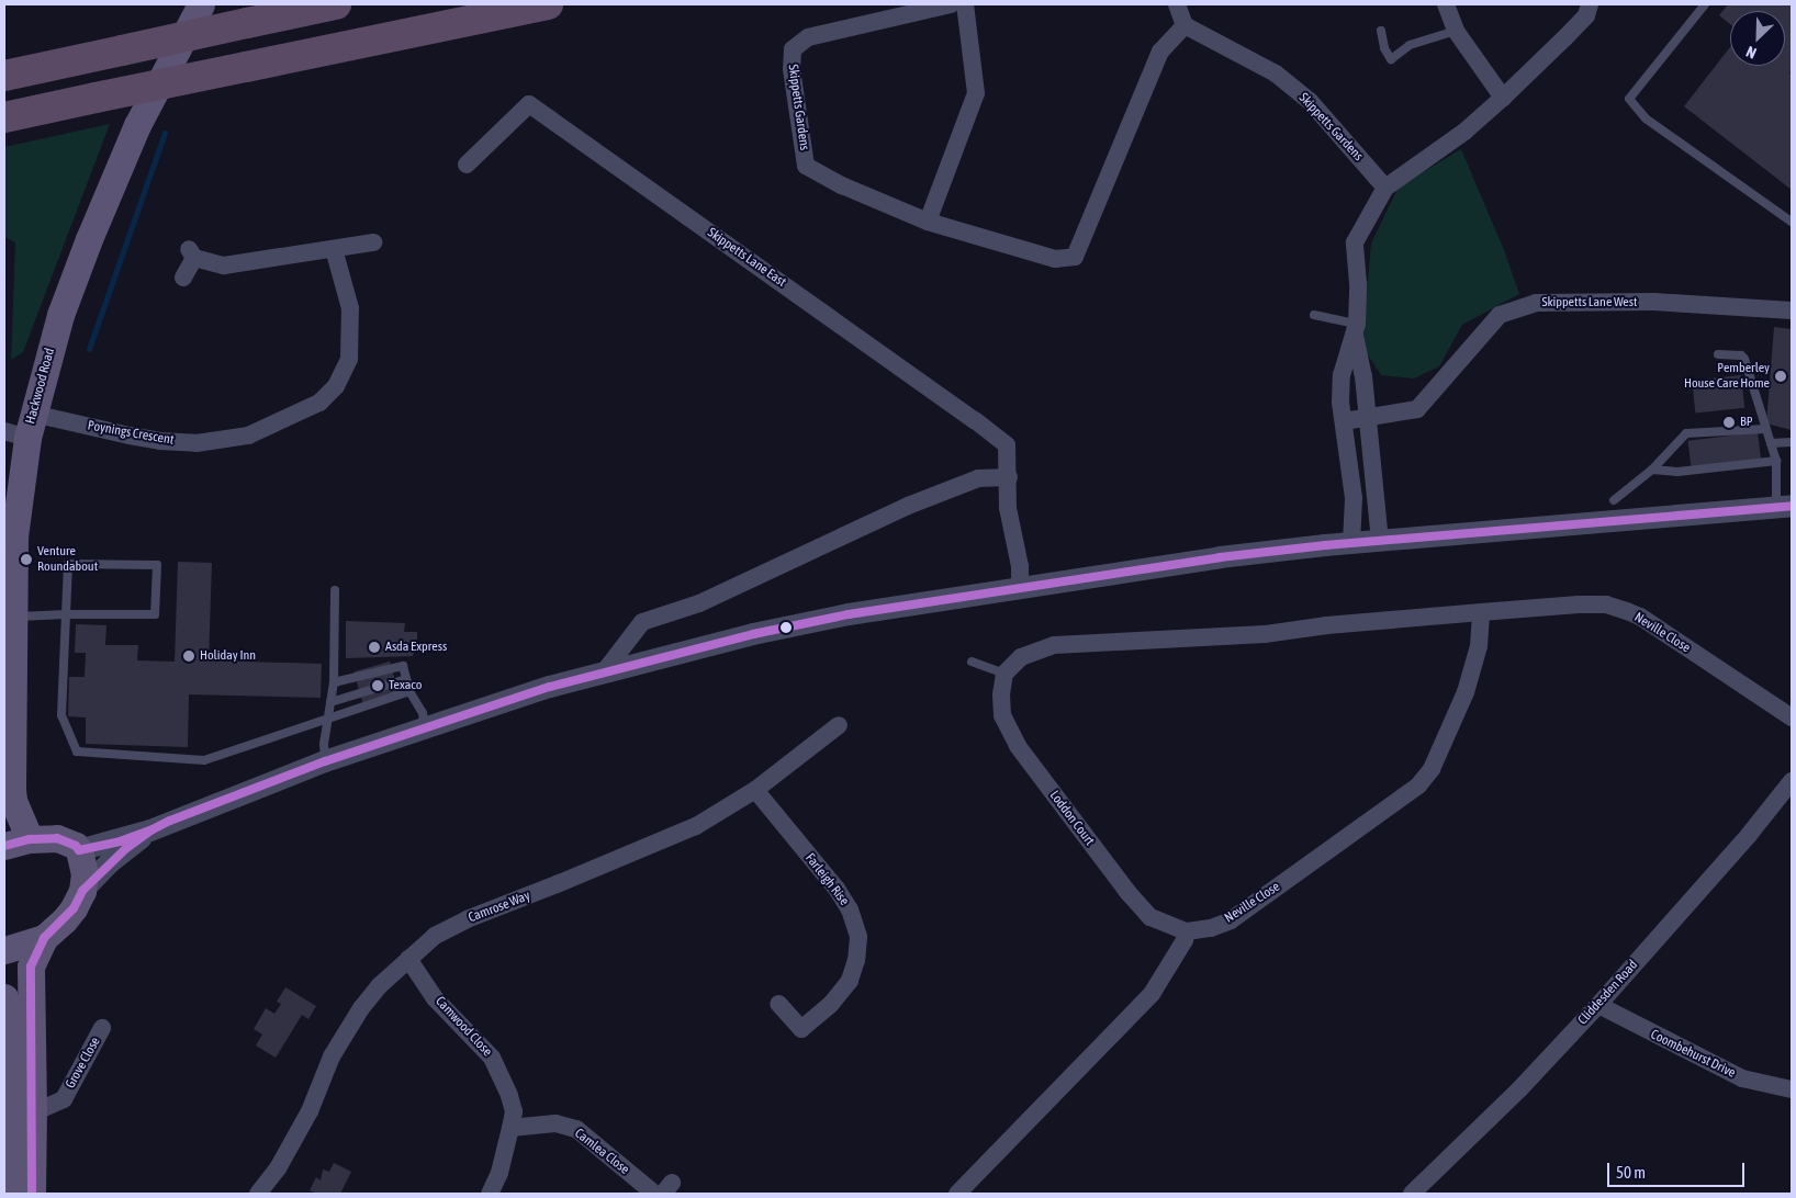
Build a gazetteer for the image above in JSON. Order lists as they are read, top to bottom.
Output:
{
  "streets": {
    "main road": ["Hackwood Road"],
    "street": [
      "Skippetts Gardens",
      "Skippetts Lane East",
      "Skippetts Lane West",
      "Poynings Crescent",
      "Neville Close",
      "Loddon Court",
      "Farleigh Rise",
      "Camrose Way",
      "Cliddesden Road",
      "Camwood Close",
      "Coombehurst Drive",
      "Grove Close",
      "Camlea Close"
    ]
  },
  "crossings": [
    ["Hackwood Road", "Poynings Crescent"],
    ["Neville Close", "Loddon Court"],
    ["Farleigh Rise", "Camrose Way"],
    ["Camrose Way", "Camwood Close"],
    ["Cliddesden Road", "Coombehurst Drive"],
    ["Camwood Close", "Camlea Close"]
  ],
  "places": [
    "Pemberley House Care Home",
    "BP",
    "Venture Roundabout",
    "Asda Express",
    "Holiday Inn",
    "Texaco"
  ],
  "scale_bar": "50 m",
  "north": "bottom left"
}
